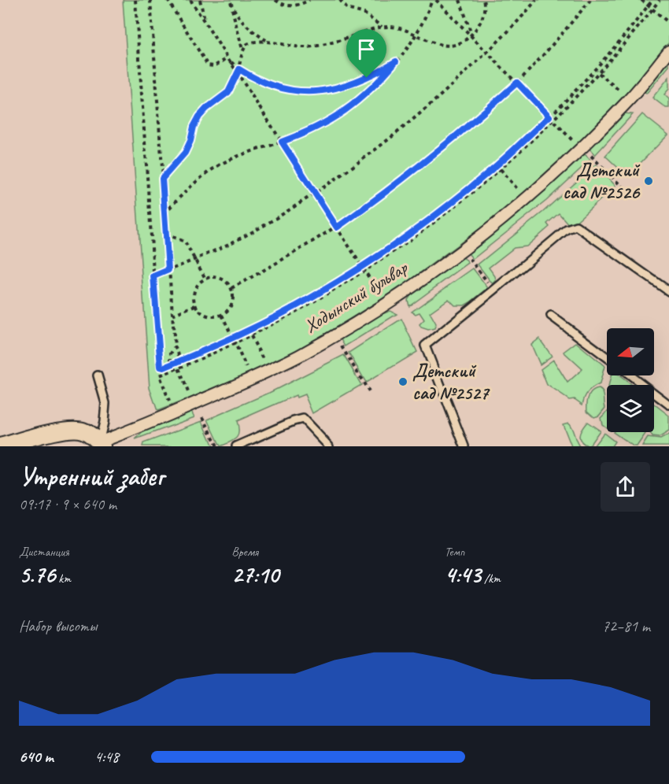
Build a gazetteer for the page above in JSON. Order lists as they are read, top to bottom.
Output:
{
  "streets": {
    "street": ["Ходынский бульвар"]
  },
  "places": ["Детский сад №2526", "Детский сад №2527"],
  "north": "left",
  "page": {
    "heading": ["Утренний забег", "09:17 · 9 × 640 m"],
    "stats": [
      ["Дистанция", "5.76 km"],
      ["Время", "27:10"],
      ["Темп", "4:43 /km"]
    ],
    "chart": ["Набор высоты", "72–81 m"],
    "list": [
      {
        "name": "640 m",
        "note": "4:48"
      }
    ]
  }
}
